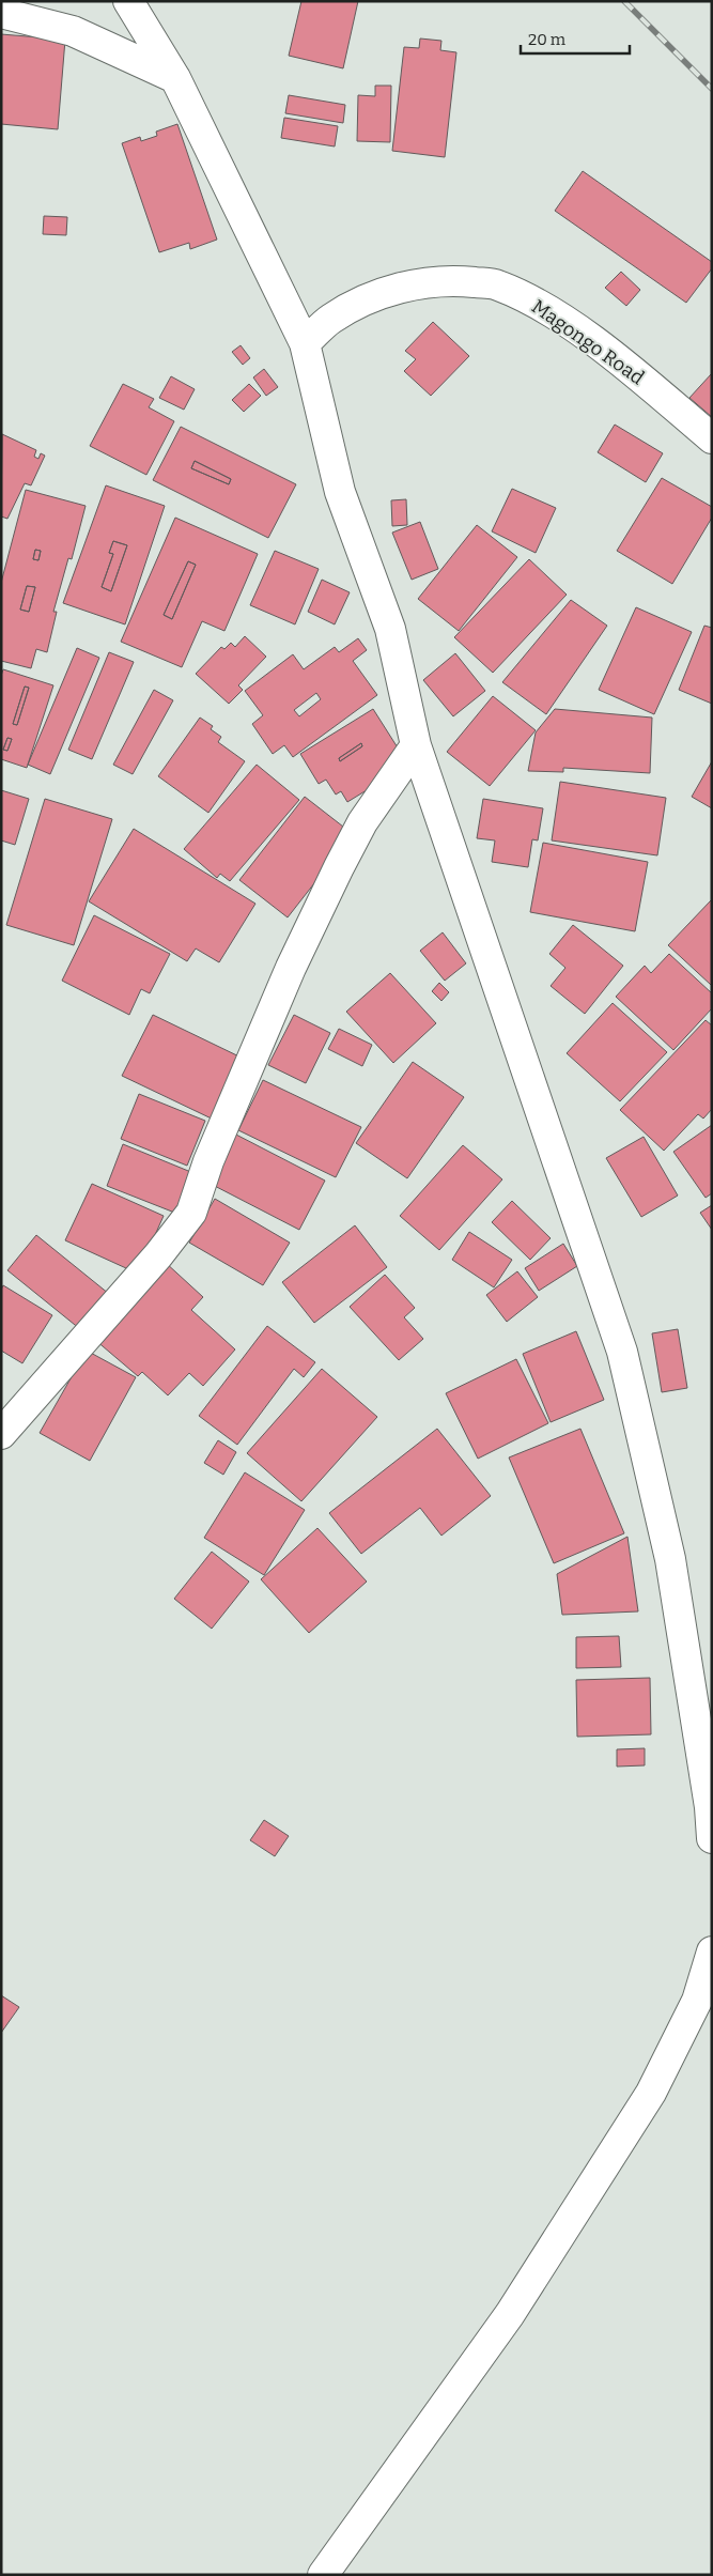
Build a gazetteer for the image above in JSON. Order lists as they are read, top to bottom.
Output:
{
  "streets": {
    "street": ["Magongo Road"]
  },
  "scale_bar": "20 m"
}
